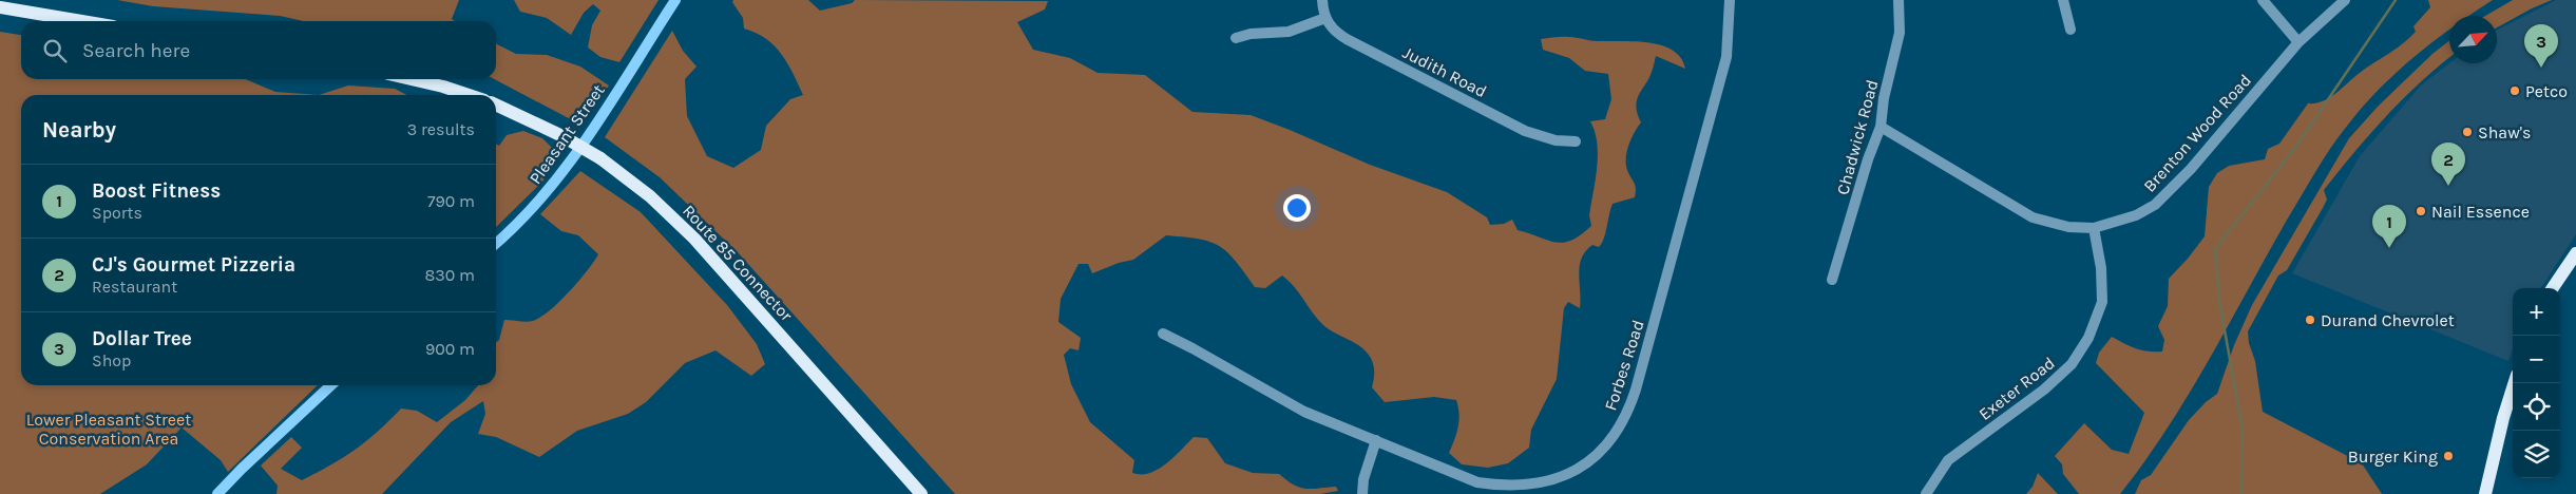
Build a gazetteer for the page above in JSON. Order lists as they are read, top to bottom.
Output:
{
  "streets": {
    "main road": ["Route 85 Connector"],
    "street": [
      "Judith Road",
      "Brenton Wood Road",
      "Pleasant Street",
      "Chadwick Road",
      "Forbes Road",
      "Exeter Road"
    ]
  },
  "crossings": [
    ["Brenton Wood Road", "Chadwick Road"],
    ["Brenton Wood Road", "Exeter Road"]
  ],
  "parks": ["Lower Pleasant Street Conservation Area"],
  "places": [
    "Petco",
    "Shaw's",
    "Nail Essence",
    "Durand Chevrolet",
    "Burger King"
  ],
  "north": "top right",
  "page": {
    "search": "Search here",
    "pins": ["3", "2", "1"],
    "heading": ["Nearby", "3 results"],
    "list": [
      {
        "mark": "1",
        "name": "Boost Fitness",
        "note": "Sports",
        "value": "790 m"
      },
      {
        "mark": "2",
        "name": "CJ's Gourmet Pizzeria",
        "note": "Restaurant",
        "value": "830 m"
      },
      {
        "mark": "3",
        "name": "Dollar Tree",
        "note": "Shop",
        "value": "900 m"
      }
    ],
    "map_buttons": ["+", "−"]
  }
}
